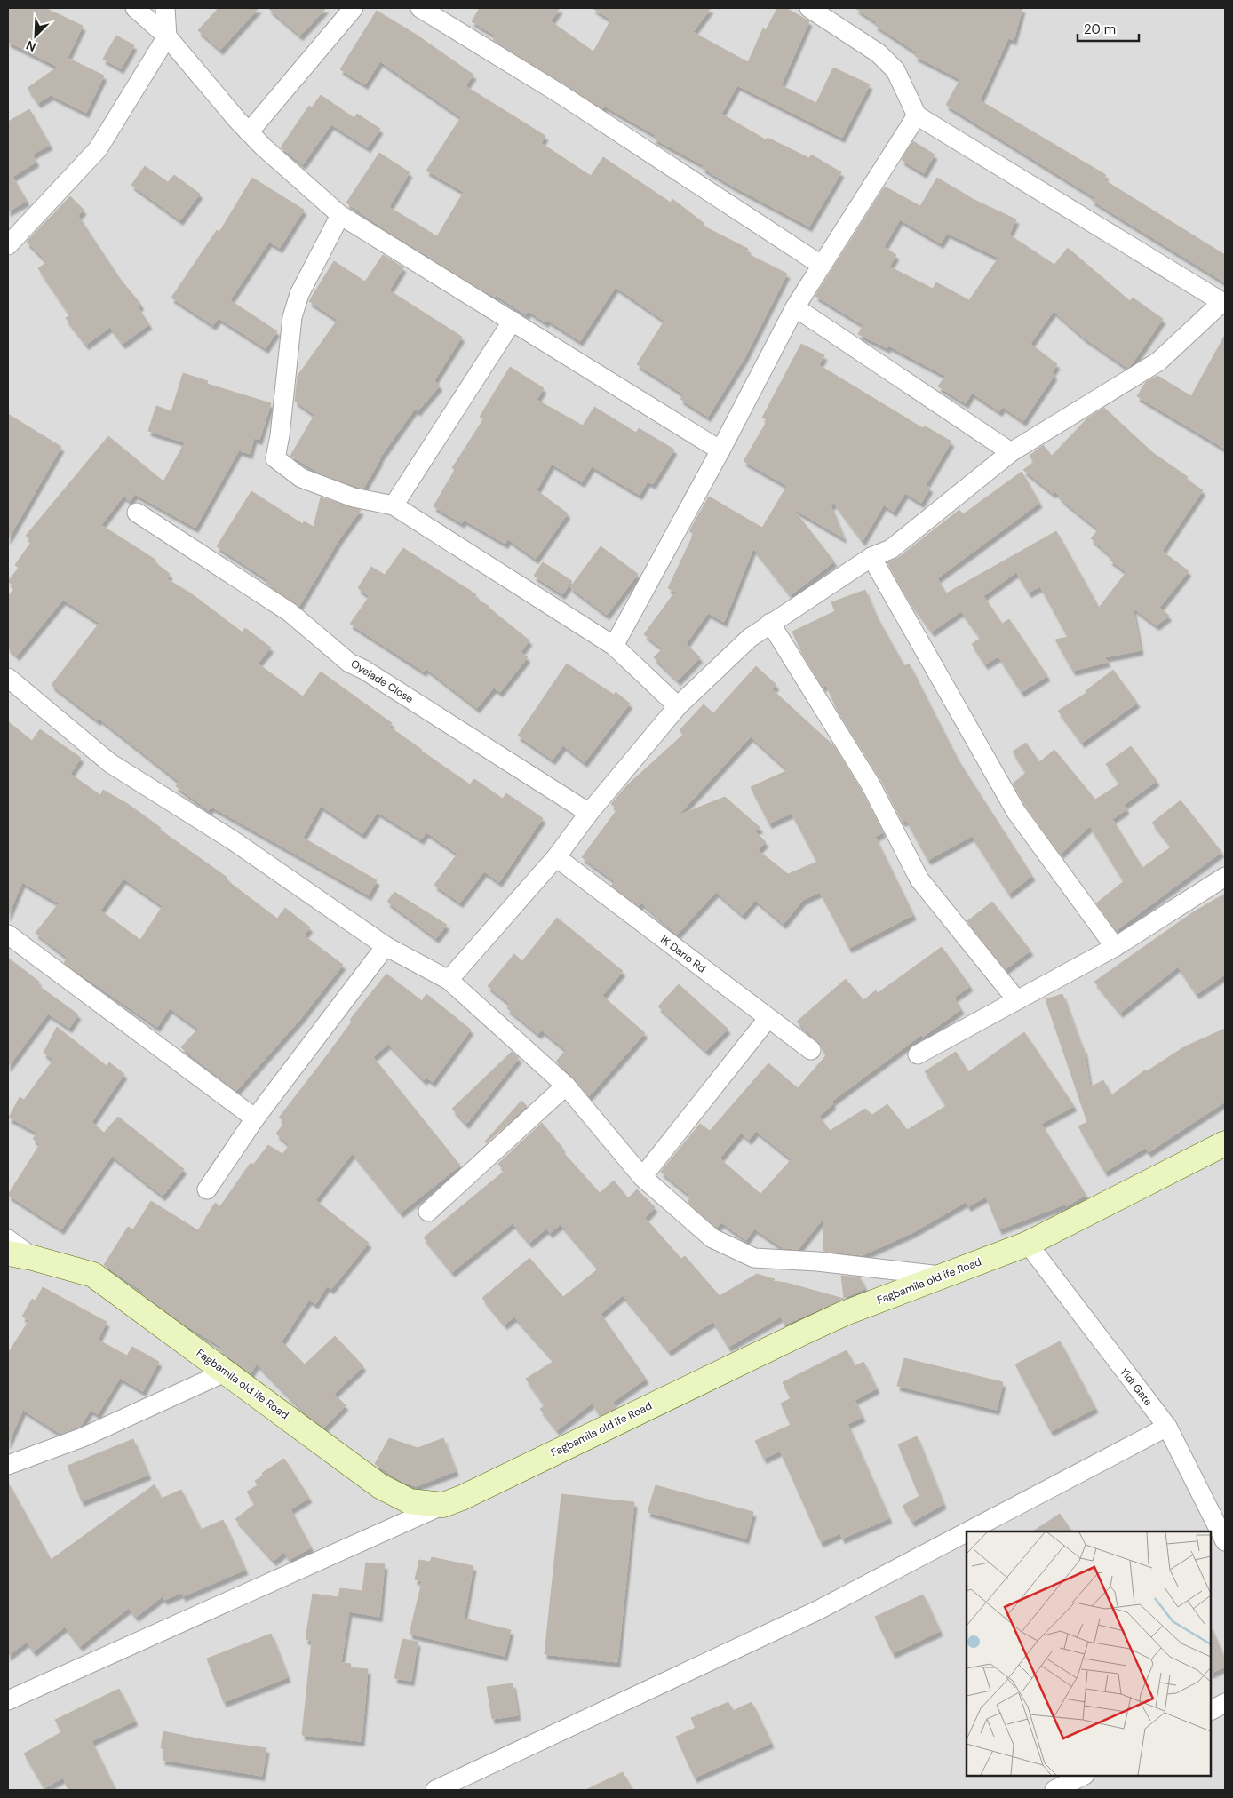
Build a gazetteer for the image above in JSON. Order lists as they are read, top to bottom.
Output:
{
  "streets": {
    "street": [
      "Oyelade Close",
      "IK Dario Rd",
      "Fagbamila old ife Road",
      "Yidi Gate"
    ]
  },
  "crossings": [
    ["Fagbamila old ife Road", "Yidi Gate"]
  ],
  "scale_bar": "20 m",
  "north": "bottom left"
}
